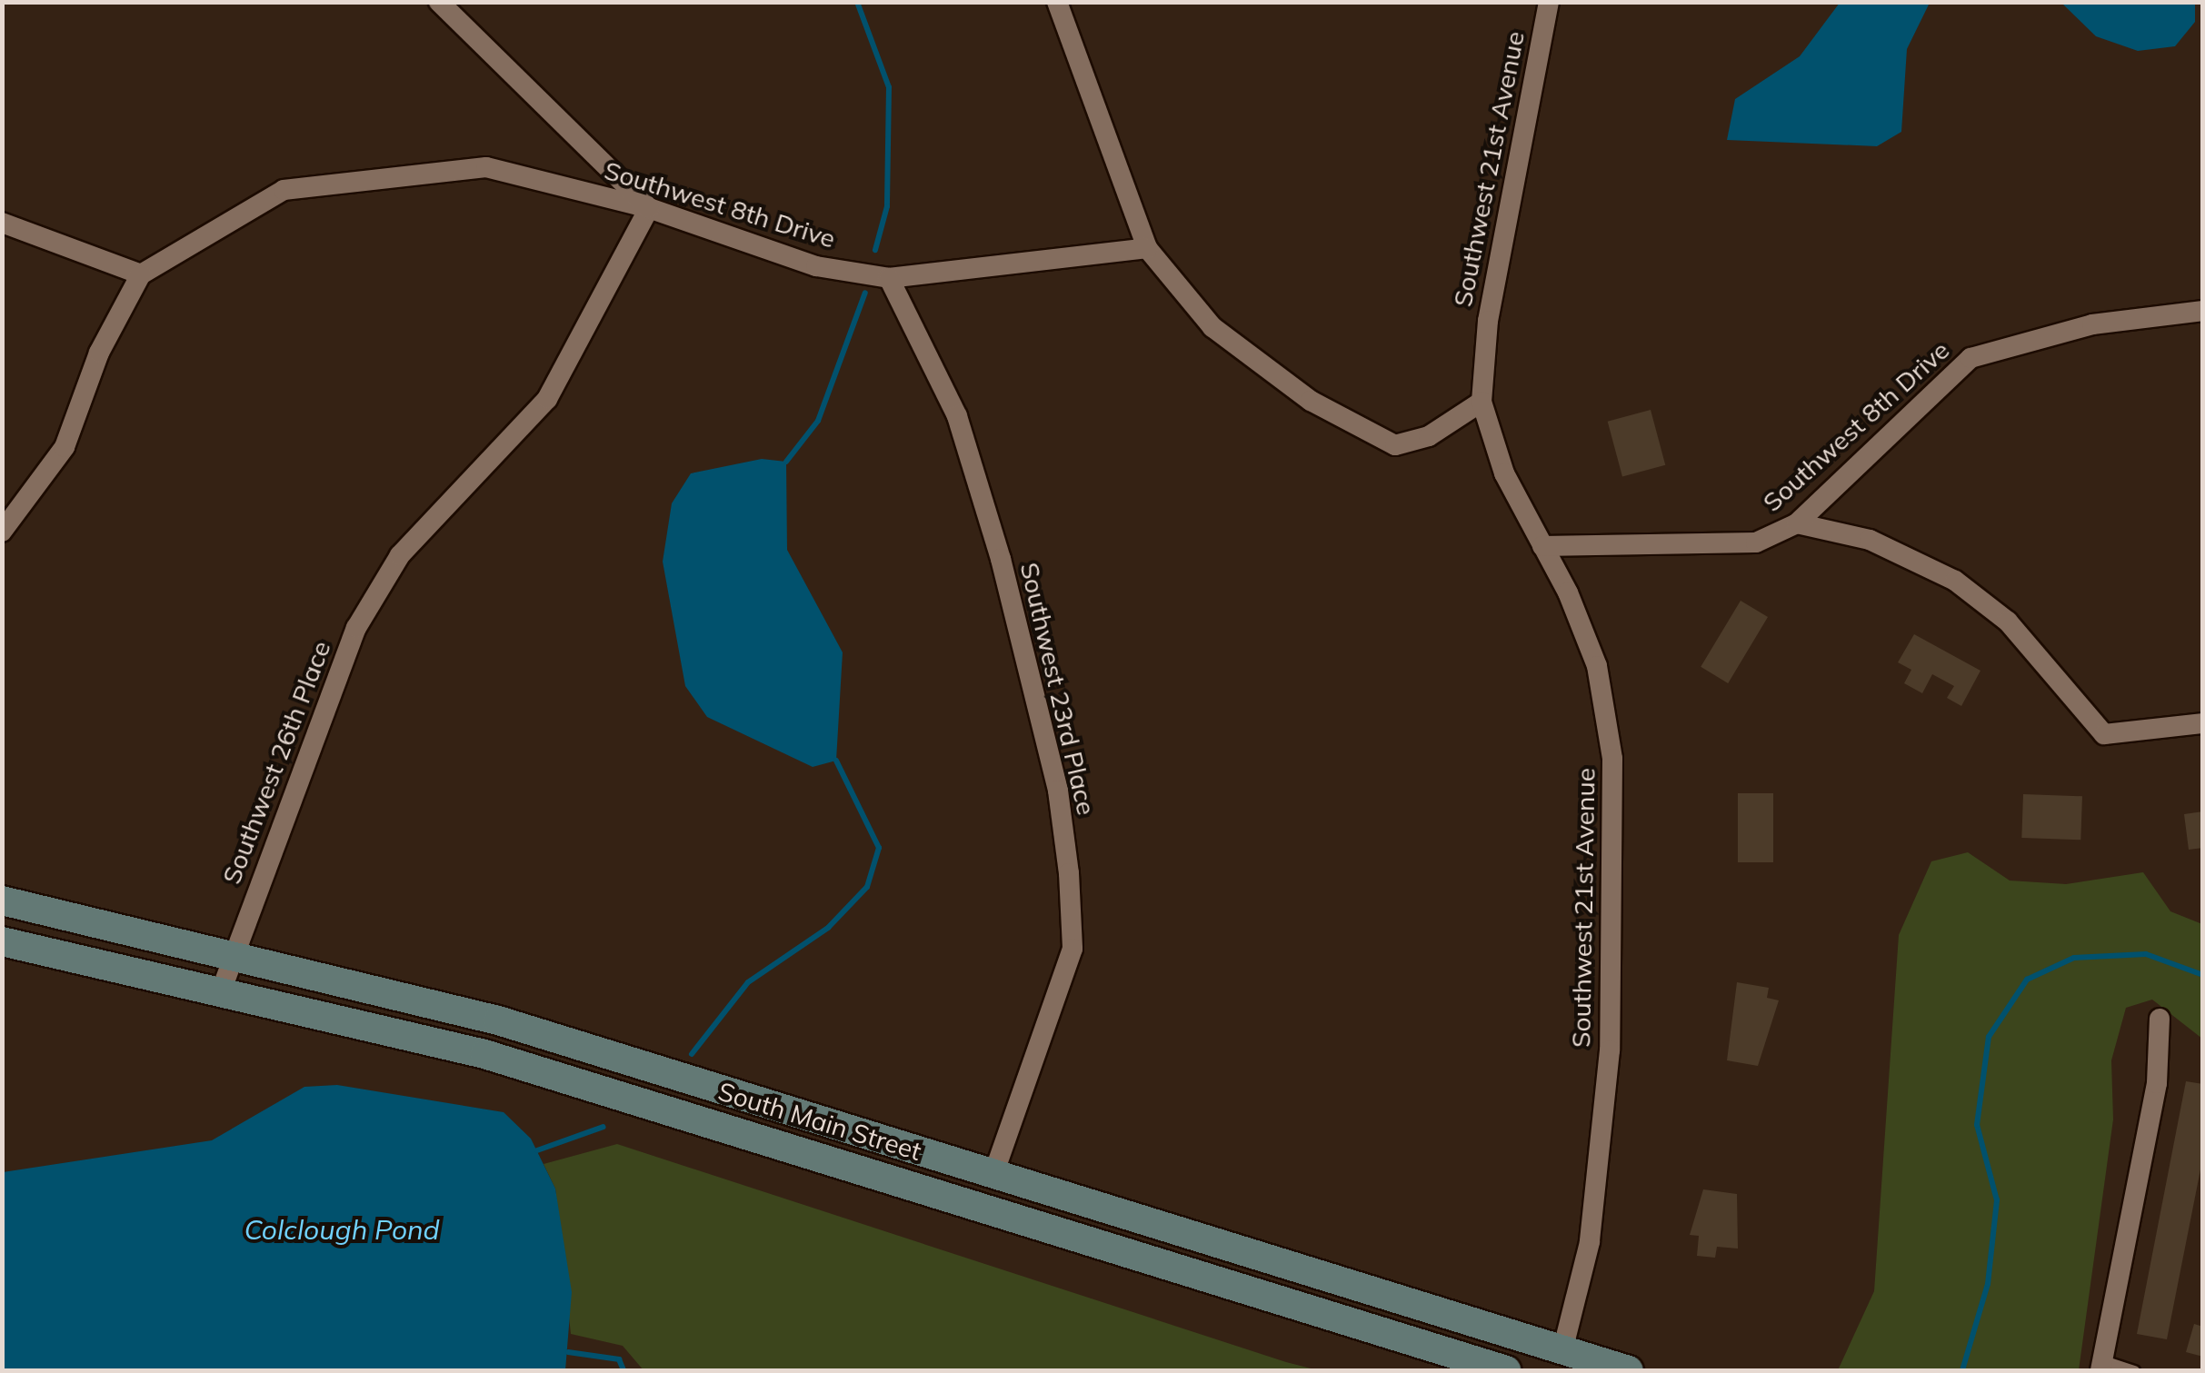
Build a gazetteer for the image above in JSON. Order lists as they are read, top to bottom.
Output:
{
  "streets": {
    "main road": ["South Main Street"],
    "street": [
      "Southwest 21st Avenue",
      "Southwest 8th Drive",
      "Southwest 23rd Place",
      "Southwest 26th Place"
    ]
  },
  "crossings": [
    ["Southwest 21st Avenue", "Southwest 8th Drive"],
    ["Southwest 21st Avenue", "South Main Street"],
    ["Southwest 8th Drive", "Southwest 23rd Place"],
    ["Southwest 8th Drive", "Southwest 26th Place"],
    ["Southwest 23rd Place", "South Main Street"],
    ["Southwest 26th Place", "South Main Street"]
  ],
  "water": ["Colclough Pond"]
}
